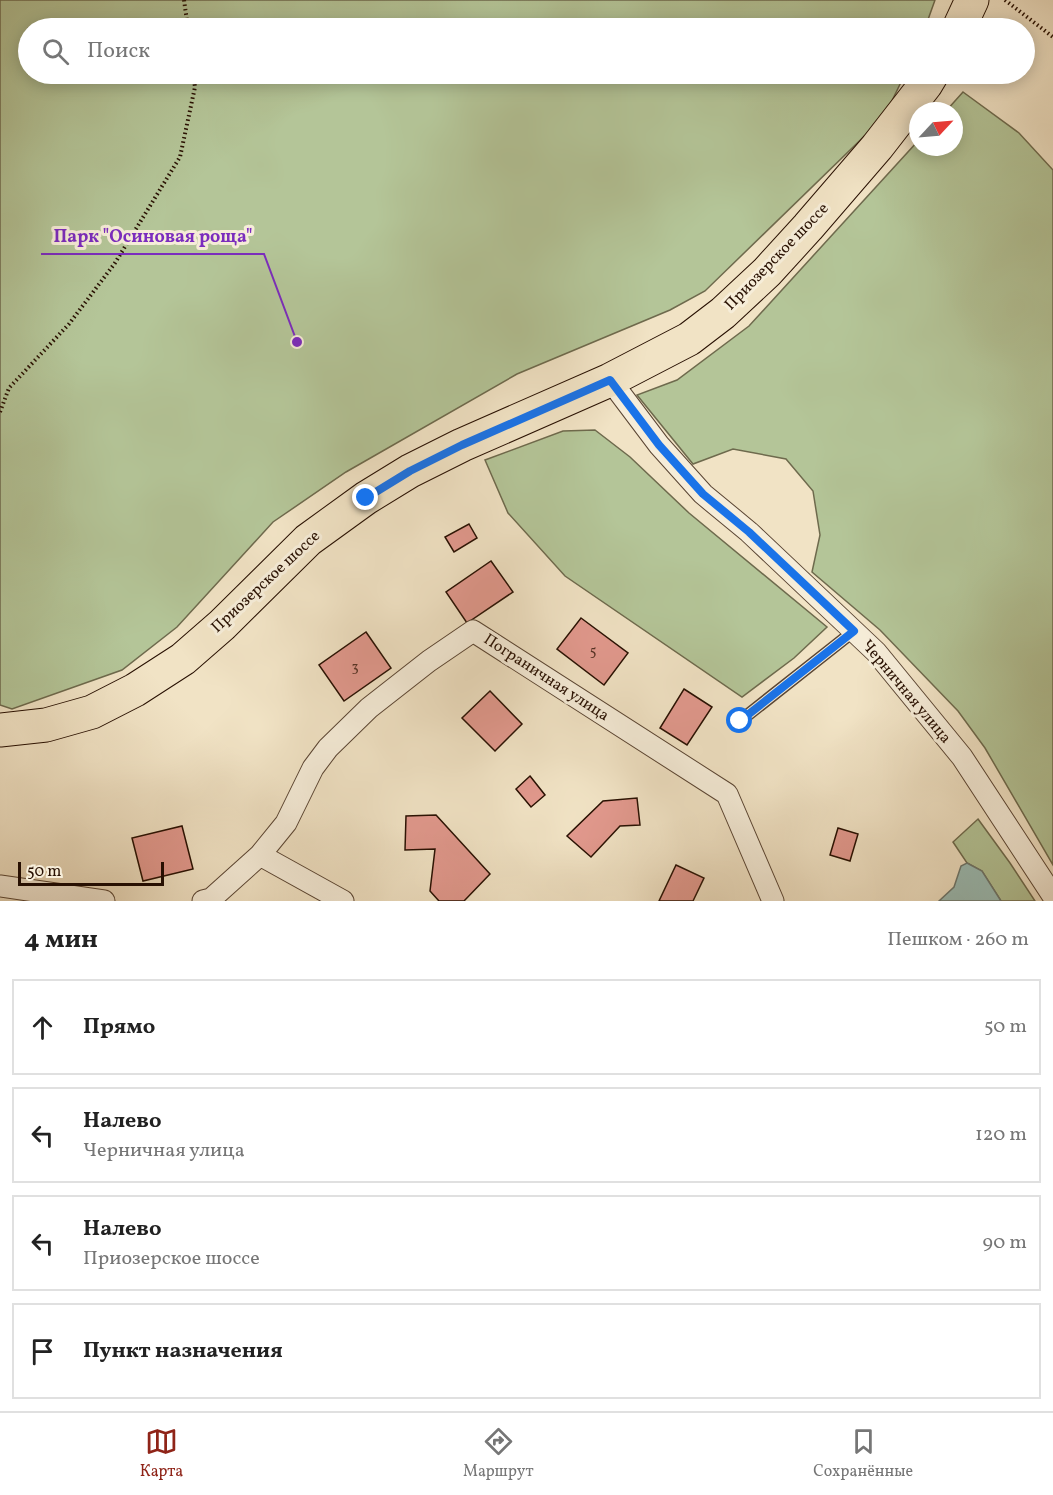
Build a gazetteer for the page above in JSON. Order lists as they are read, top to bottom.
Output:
{
  "streets": {
    "main road": ["Приозерское шоссе"],
    "street": ["Пограничная улица", "Черничная улица"]
  },
  "crossings": [
    ["Приозерское шоссе", "Черничная улица"]
  ],
  "places": ["Парк \"Осиновая роща\""],
  "house_numbers": ["5", "3"],
  "scale_bar": "50 m",
  "north": "top right",
  "page": {
    "search": "Поиск",
    "scale": "50 m",
    "heading": ["4 мин", "Пешком · 260 m"],
    "list": [
      ["Прямо", "50 m"],
      ["Налево", "Черничная улица", "120 m"],
      ["Налево", "Приозерское шоссе", "90 m"],
      "Пункт назначения"
    ],
    "nav": ["Карта", "Маршрут", "Сохранённые"]
  }
}
